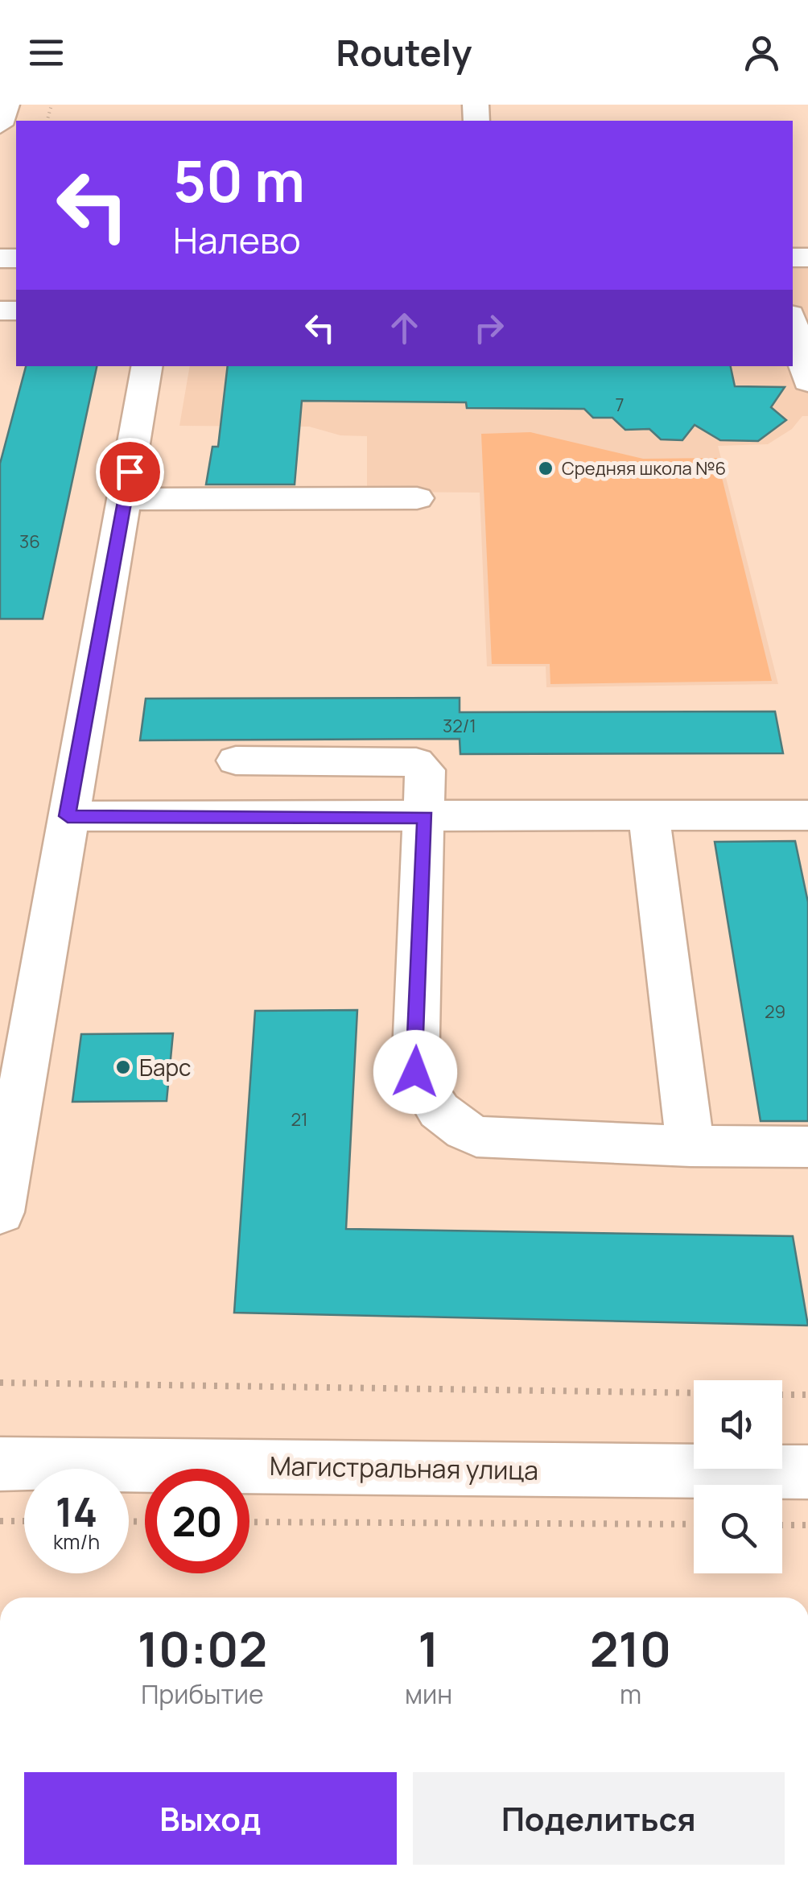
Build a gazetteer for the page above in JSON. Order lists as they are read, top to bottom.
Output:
{
  "streets": {
    "street": ["Магистральная улица"]
  },
  "places": ["Средняя школа №6", "Барс"],
  "house_numbers": [
    "7",
    "36",
    "32/1",
    "29",
    "21"
  ],
  "page": {
    "header": "Routely",
    "turn": ["50 m", "Налево"],
    "speed": "14 km/h",
    "limit": "20",
    "eta": [
      "10:02",
      "Прибытие",
      "1",
      "мин",
      "210",
      "m"
    ],
    "buttons": ["Выход", "Поделиться"]
  }
}
